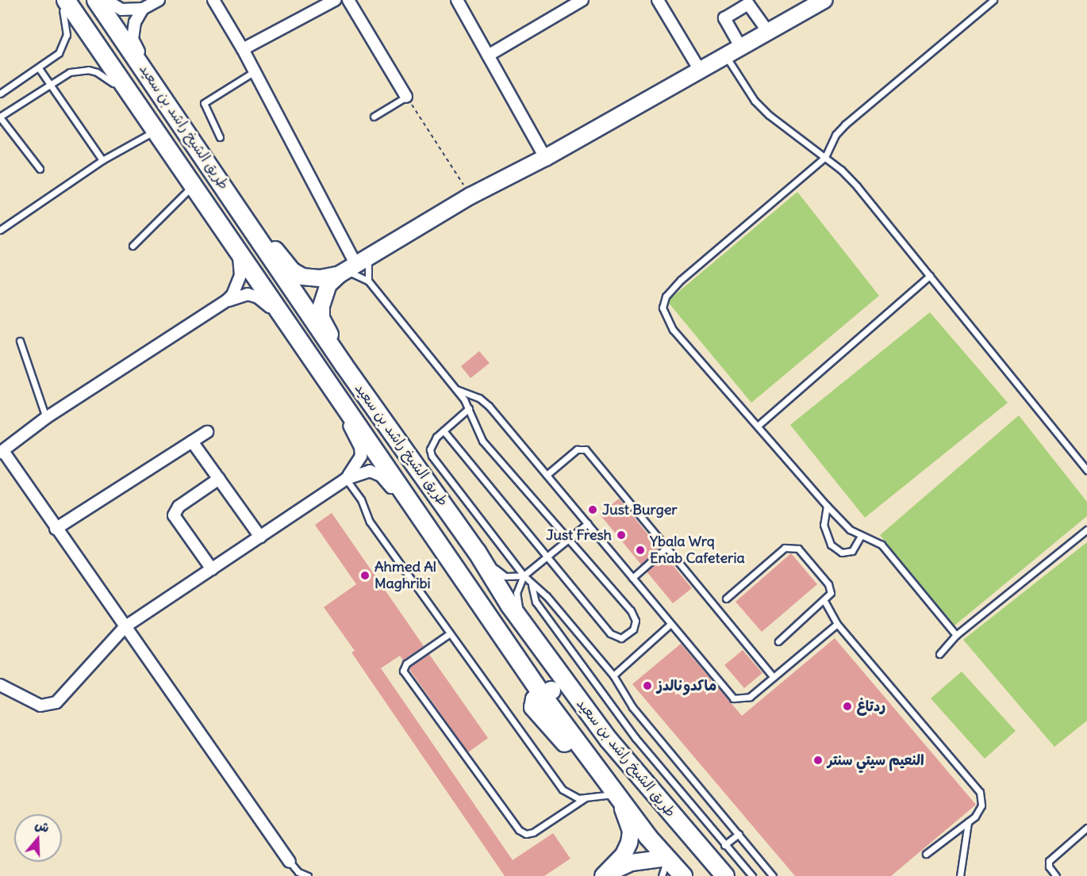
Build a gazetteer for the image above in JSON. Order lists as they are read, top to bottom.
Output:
{
  "streets": {
    "main road": ["طريق الشيخ راشد بن سعيد"]
  },
  "places": [
    "Just Burger",
    "Just Fresh",
    "Ybala Wrq Enab Cafeteria",
    "Ahmed Al Maghribi",
    "ماكدونالدز",
    "ردتاغ",
    "النعيم سيتي سنتر"
  ],
  "north": "top"
}
